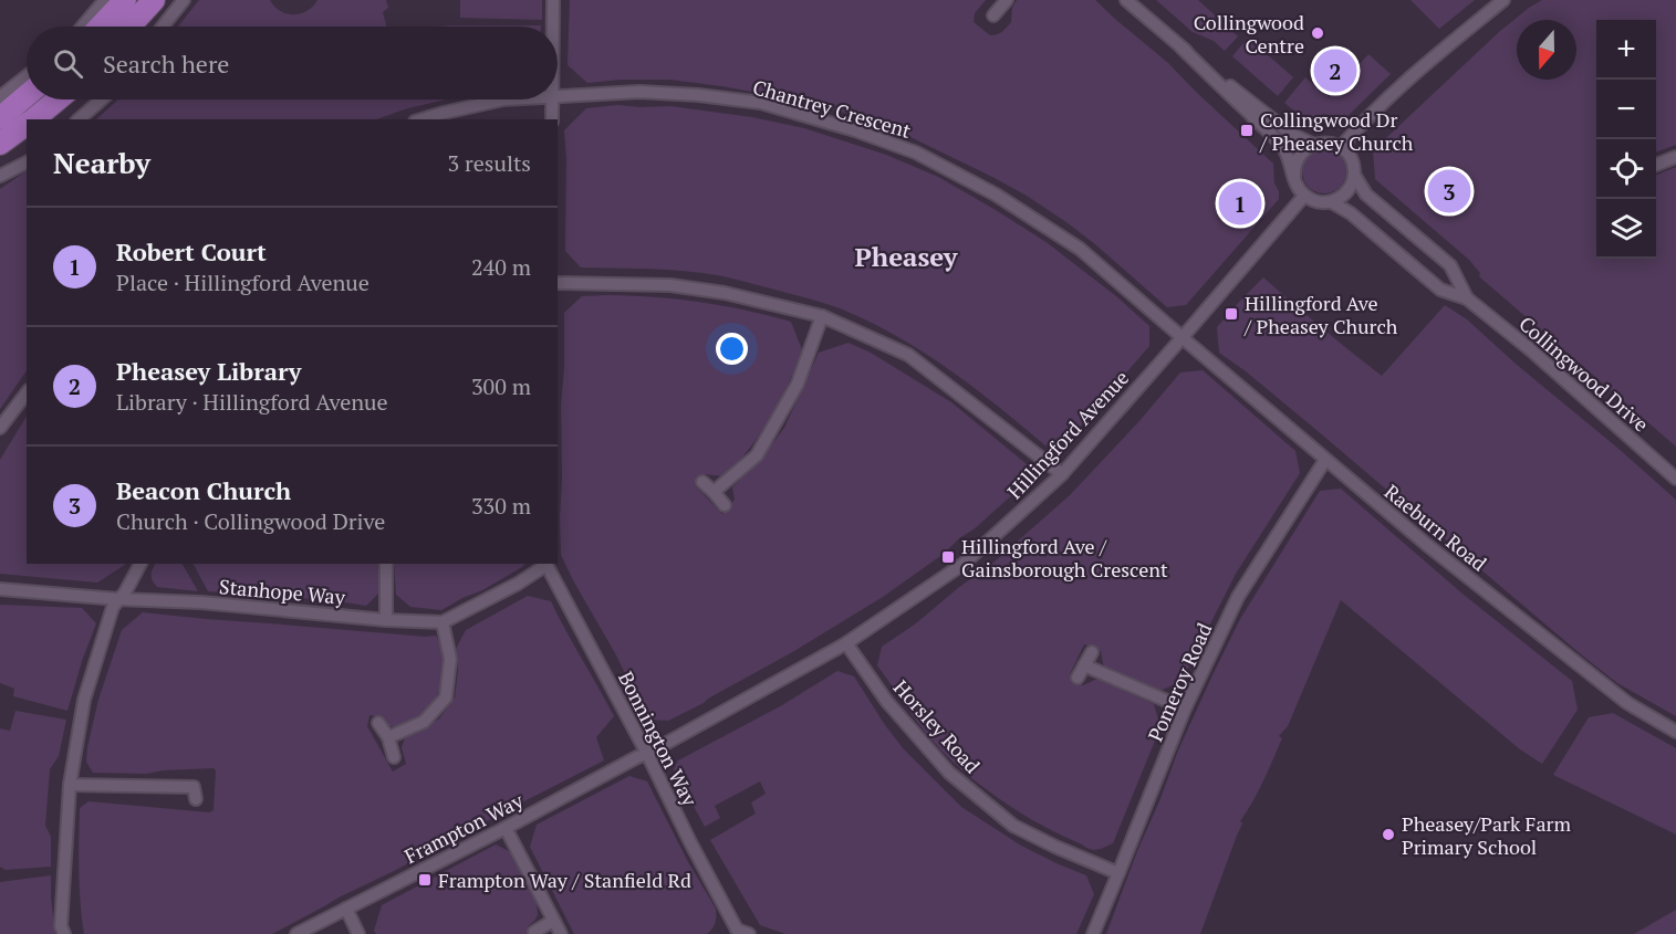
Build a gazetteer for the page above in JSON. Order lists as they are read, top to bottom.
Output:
{
  "streets": {
    "street": [
      "Chantrey Crescent",
      "Collingwood Drive",
      "Hillingford Avenue",
      "Raeburn Road",
      "Stanhope Way",
      "Pomeroy Road",
      "Horsley Road",
      "Bonnington Way",
      "Frampton Way"
    ]
  },
  "crossings": [
    ["Chantrey Crescent", "Hillingford Avenue"],
    ["Chantrey Crescent", "Raeburn Road"],
    ["Collingwood Drive", "Hillingford Avenue"],
    ["Hillingford Avenue", "Raeburn Road"],
    ["Hillingford Avenue", "Horsley Road"],
    ["Hillingford Avenue", "Bonnington Way"],
    ["Hillingford Avenue", "Frampton Way"],
    ["Raeburn Road", "Pomeroy Road"],
    ["Stanhope Way", "Bonnington Way"],
    ["Pomeroy Road", "Horsley Road"],
    ["Bonnington Way", "Frampton Way"]
  ],
  "districts": ["Pheasey"],
  "places": {
    "other": ["Collingwood Centre", "Pheasey/Park Farm Primary School"],
    "transit": [
      "Collingwood Dr / Pheasey Church",
      "Hillingford Ave / Pheasey Church",
      "Hillingford Ave / Gainsborough Crescent",
      "Frampton Way / Stanfield Rd"
    ]
  },
  "north": "bottom",
  "page": {
    "map_buttons": ["+", "−"],
    "search": "Search here",
    "pins": ["2", "3", "1"],
    "heading": ["Nearby", "3 results"],
    "list": [
      {
        "mark": "1",
        "name": "Robert Court",
        "note": "Place · Hillingford Avenue",
        "value": "240 m"
      },
      {
        "mark": "2",
        "name": "Pheasey Library",
        "note": "Library · Hillingford Avenue",
        "value": "300 m"
      },
      {
        "mark": "3",
        "name": "Beacon Church",
        "note": "Church · Collingwood Drive",
        "value": "330 m"
      }
    ]
  }
}
